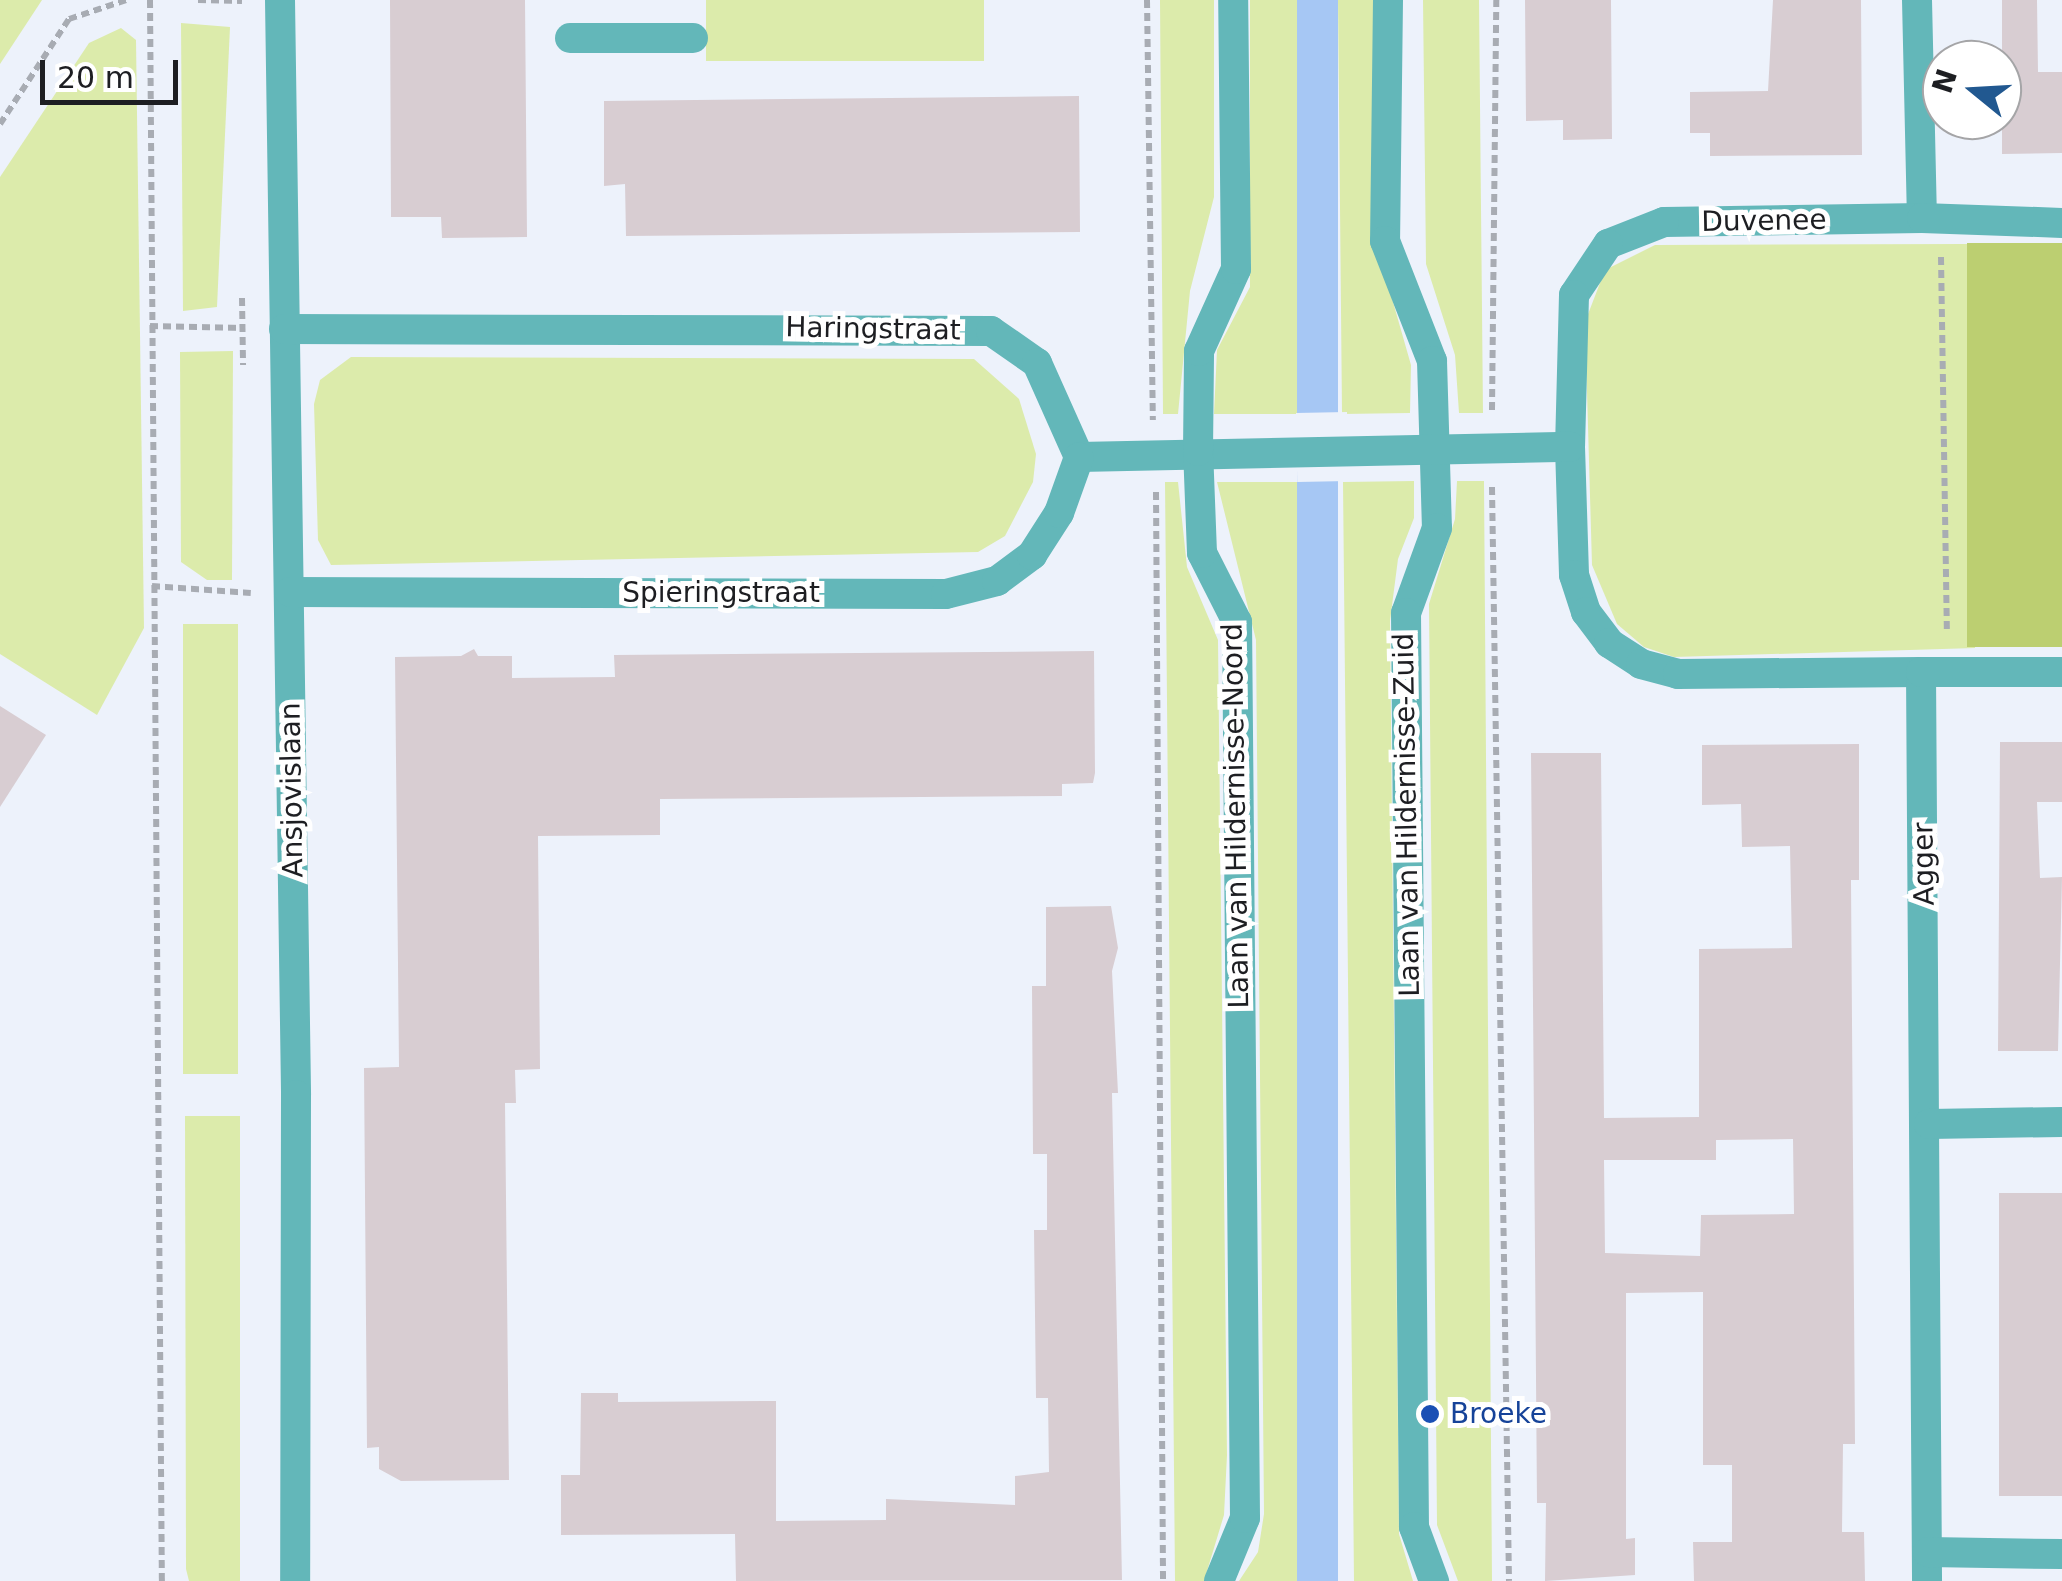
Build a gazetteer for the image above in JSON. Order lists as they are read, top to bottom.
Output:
{
  "streets": {
    "street": [
      "Duvenee",
      "Haringstraat",
      "Spieringstraat",
      "Ansjovislaan",
      "Laan van Hildernisse-Zuid",
      "Laan van Hildernisse-Noord",
      "Agger"
    ]
  },
  "crossings": [
    ["Haringstraat", "Spieringstraat"],
    ["Haringstraat", "Ansjovislaan"],
    ["Spieringstraat", "Ansjovislaan"]
  ],
  "places": ["Broeke"],
  "scale_bar": "20 m",
  "north": "left"
}
